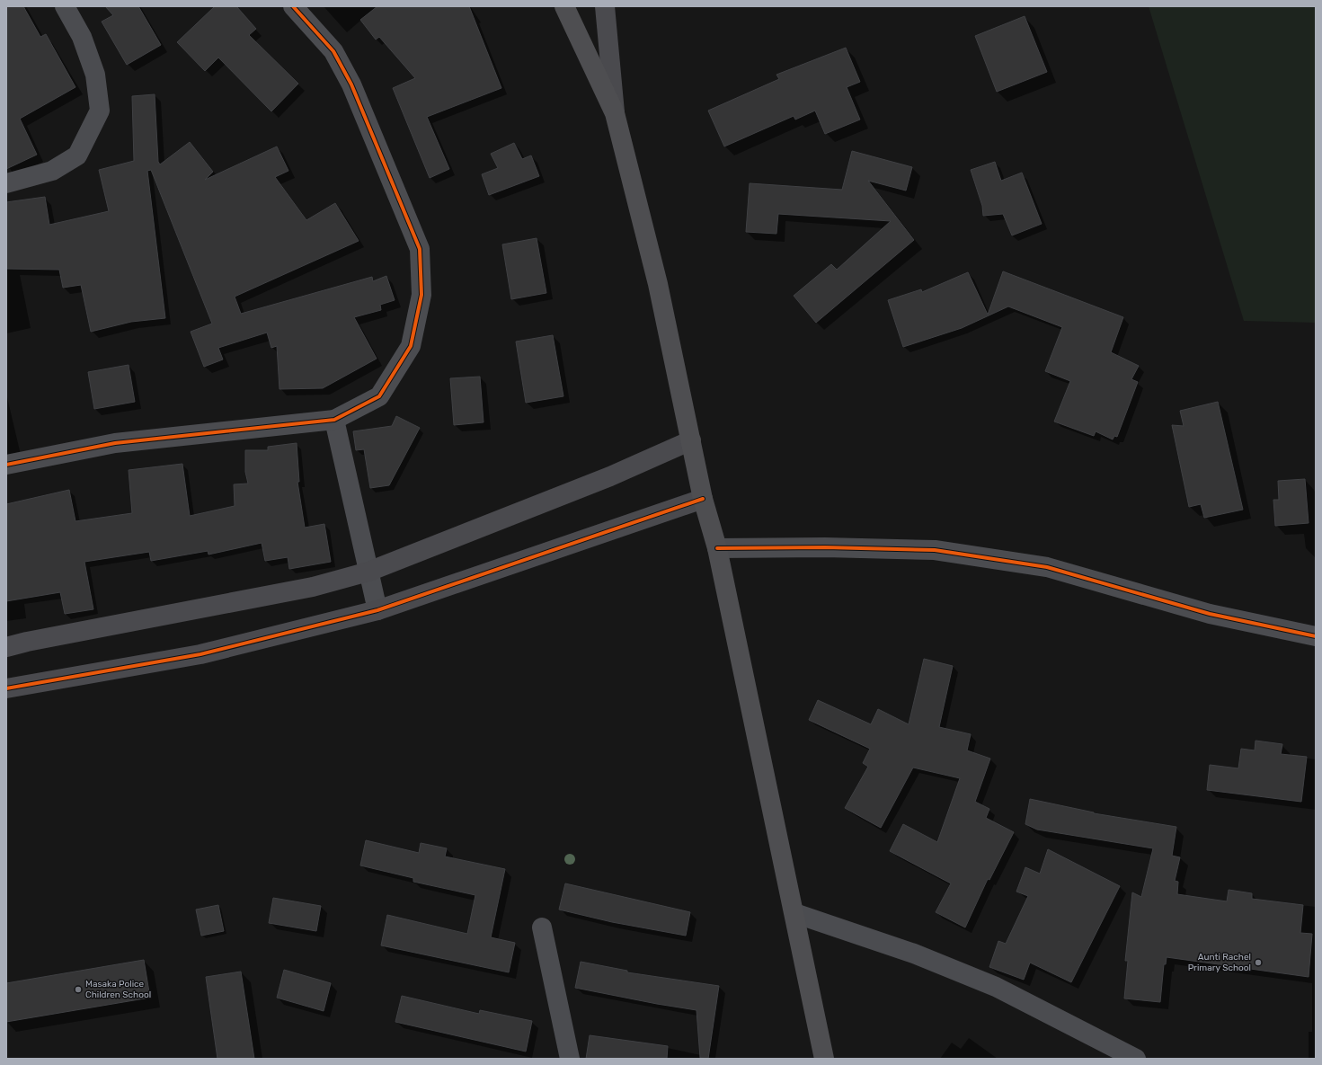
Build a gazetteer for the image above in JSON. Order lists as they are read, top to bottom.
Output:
{
  "places": ["Aunti Rachel Primary School", "Masaka Police Children School"]
}
